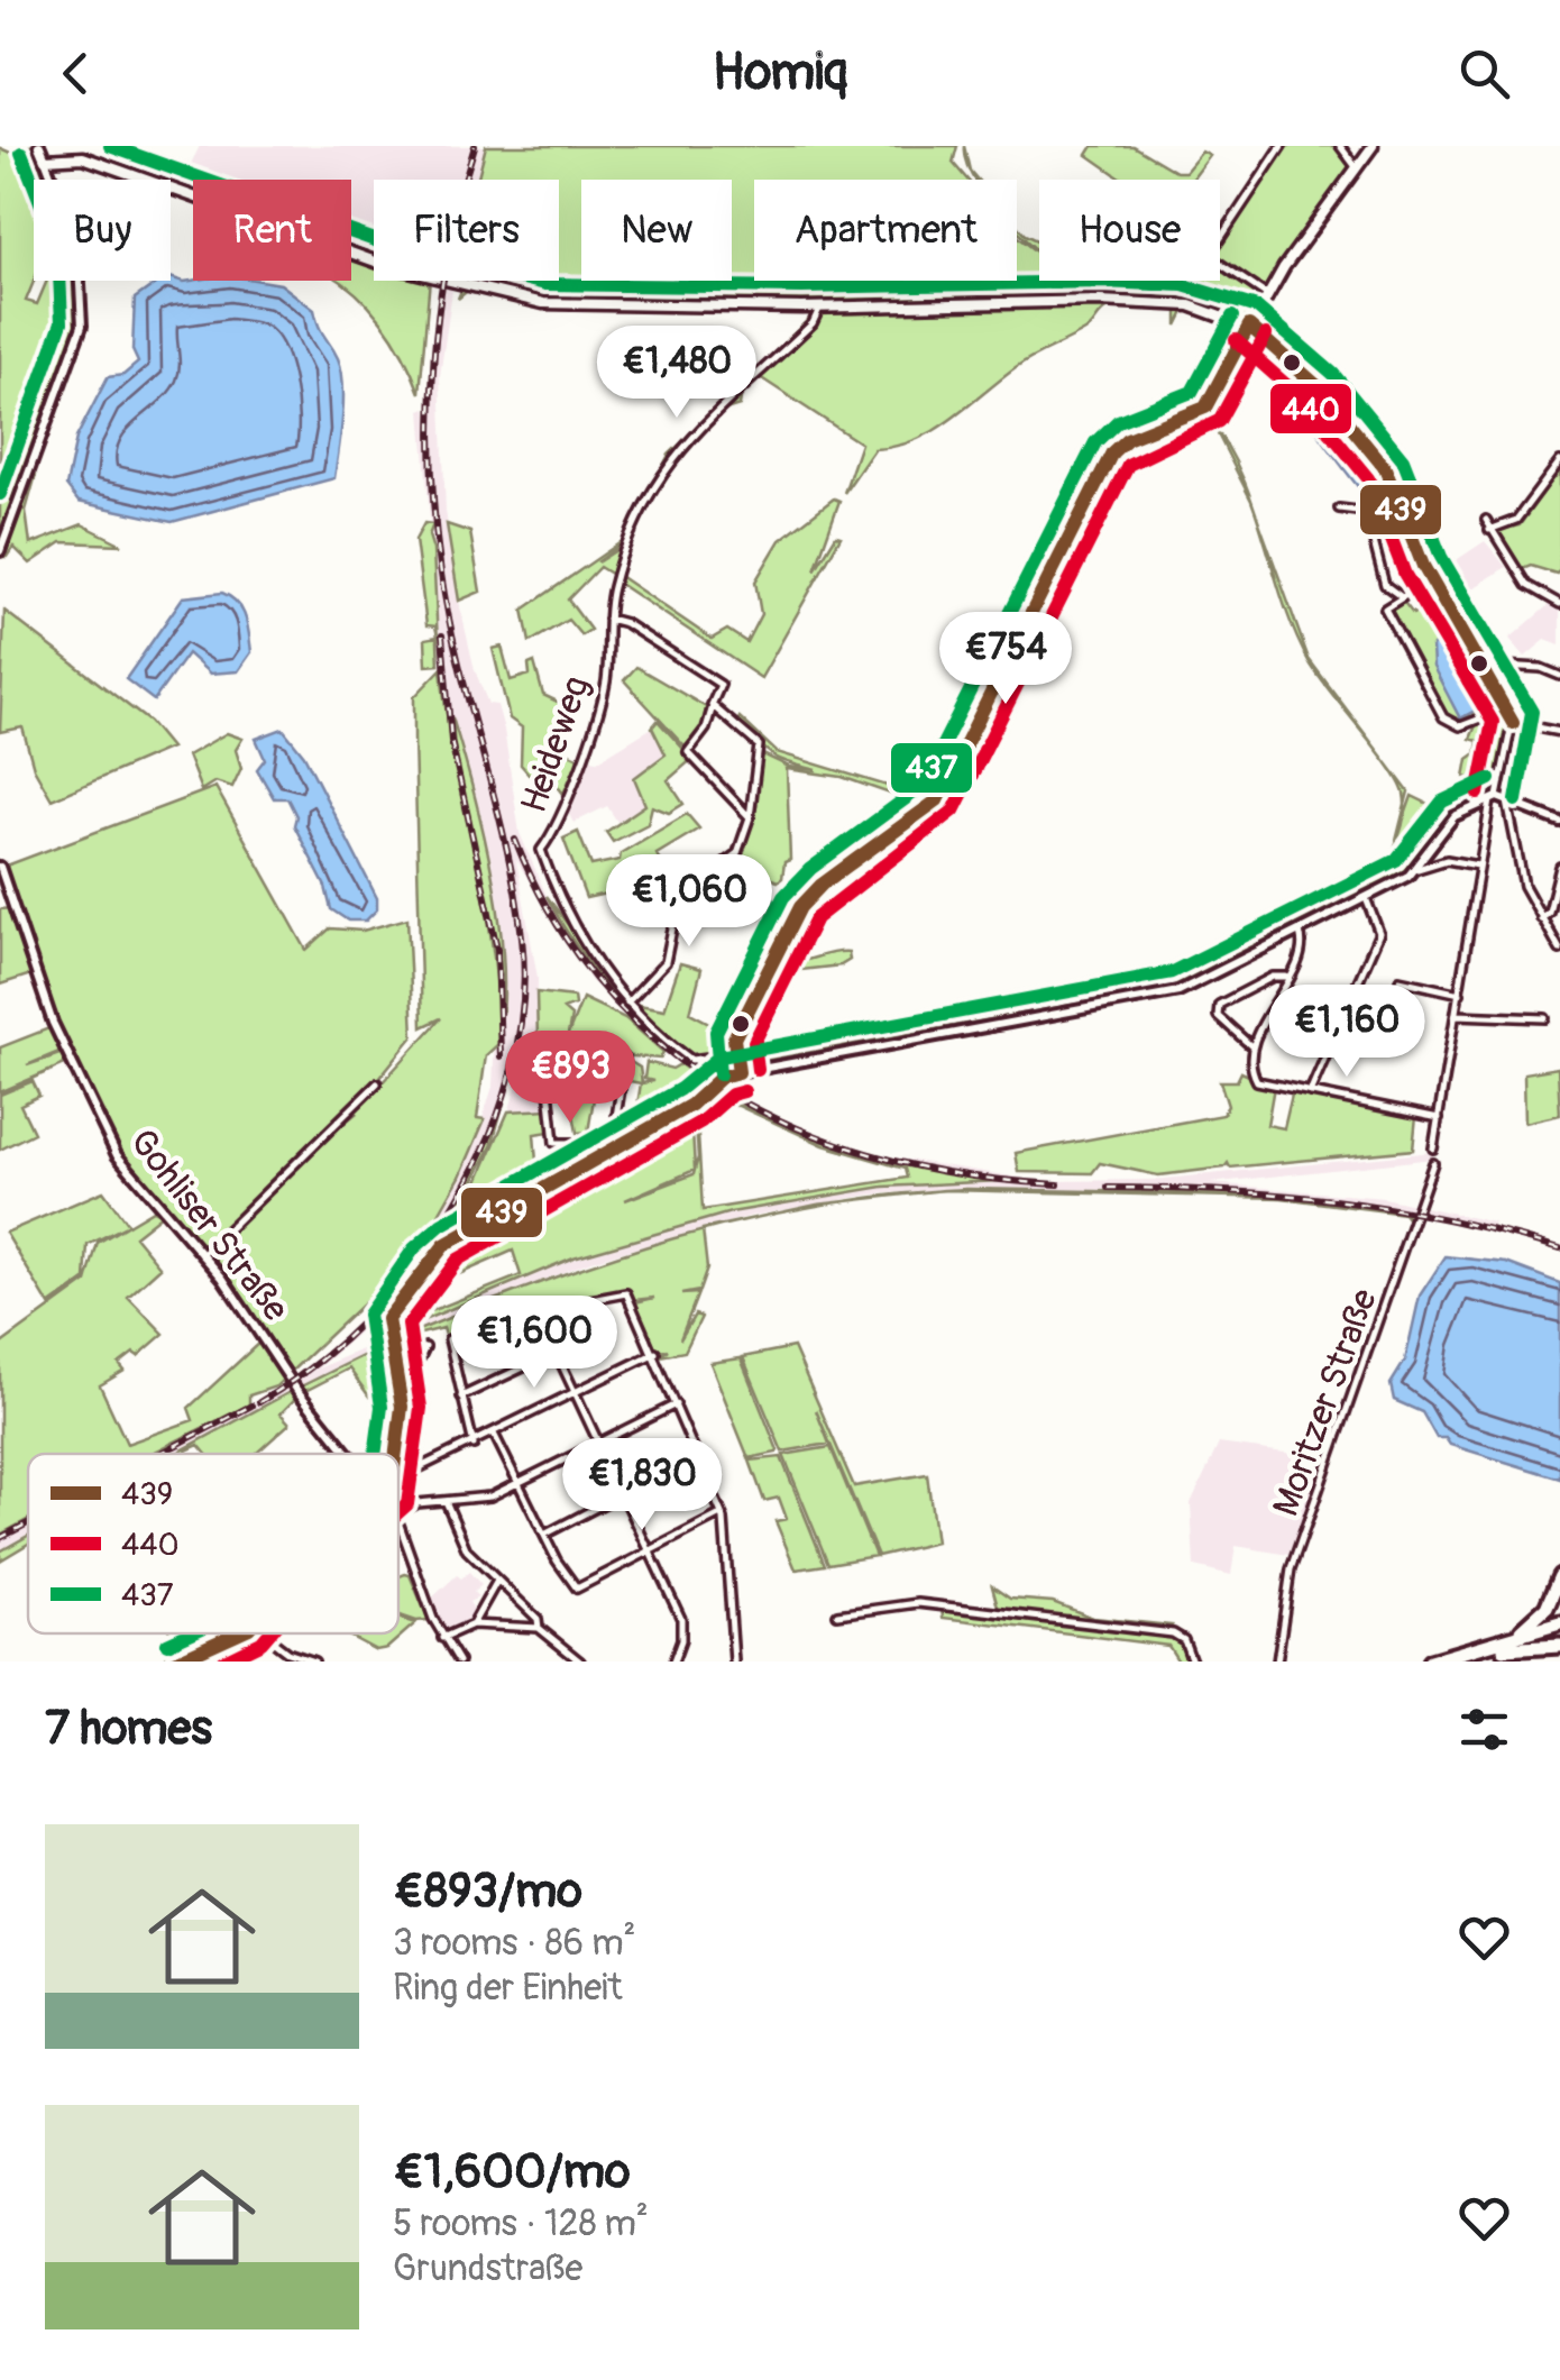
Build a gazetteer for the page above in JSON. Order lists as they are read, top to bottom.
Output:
{
  "streets": {
    "street": ["Heideweg", "Gohliser Straße", "Moritzer Straße"]
  },
  "lines": ["transit line 437", "transit line 439", "transit line 440"],
  "legend": ["439", "440", "437"],
  "page": {
    "header": "Homiq",
    "chip": [
      "Buy",
      "Rent",
      "Filters",
      "New",
      "Apartment",
      "House"
    ],
    "price": [
      "€1,480",
      "€754",
      "€1,060",
      "€1,160",
      "€893",
      "€1,600",
      "€1,830"
    ],
    "heading": "7 homes",
    "list": [
      {
        "name": "€893/mo",
        "note": "3 rooms · 86 m² · Ring der Einheit"
      },
      {
        "name": "€1,600/mo",
        "note": "5 rooms · 128 m² · Grundstraße"
      }
    ]
  }
}
